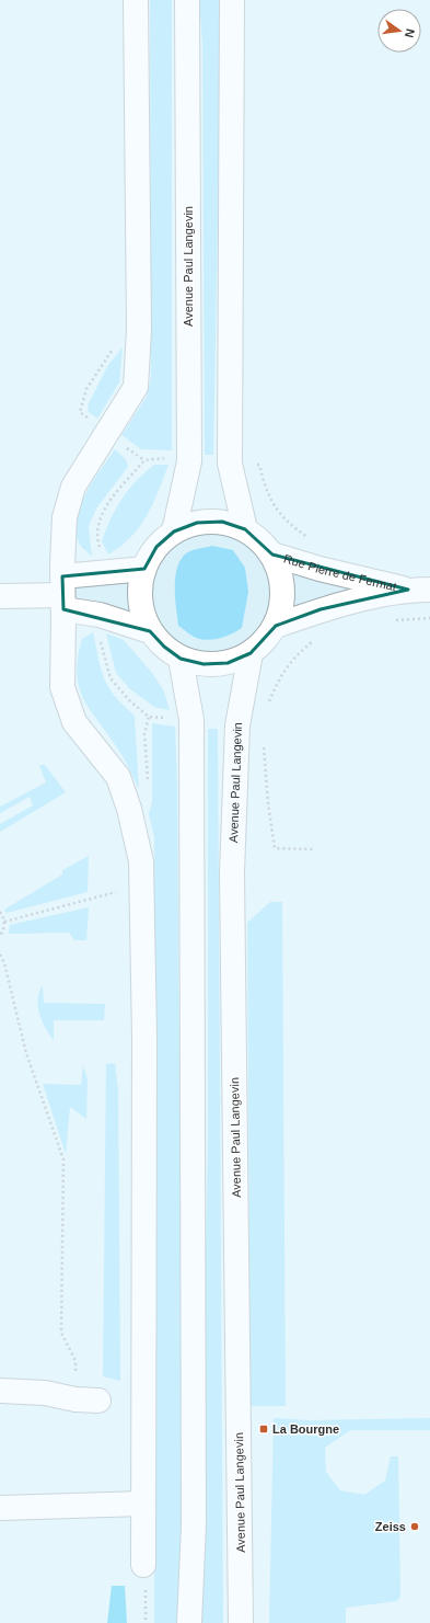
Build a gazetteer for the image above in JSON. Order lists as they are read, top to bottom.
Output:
{
  "streets": {
    "main road": ["Avenue Paul Langevin", "Rue Pierre de Fermat"]
  },
  "crossings": [
    ["Avenue Paul Langevin", "Rue Pierre de Fermat"]
  ],
  "places": {
    "transit": ["La Bourgne"],
    "other": ["Zeiss"]
  },
  "north": "right"
}
